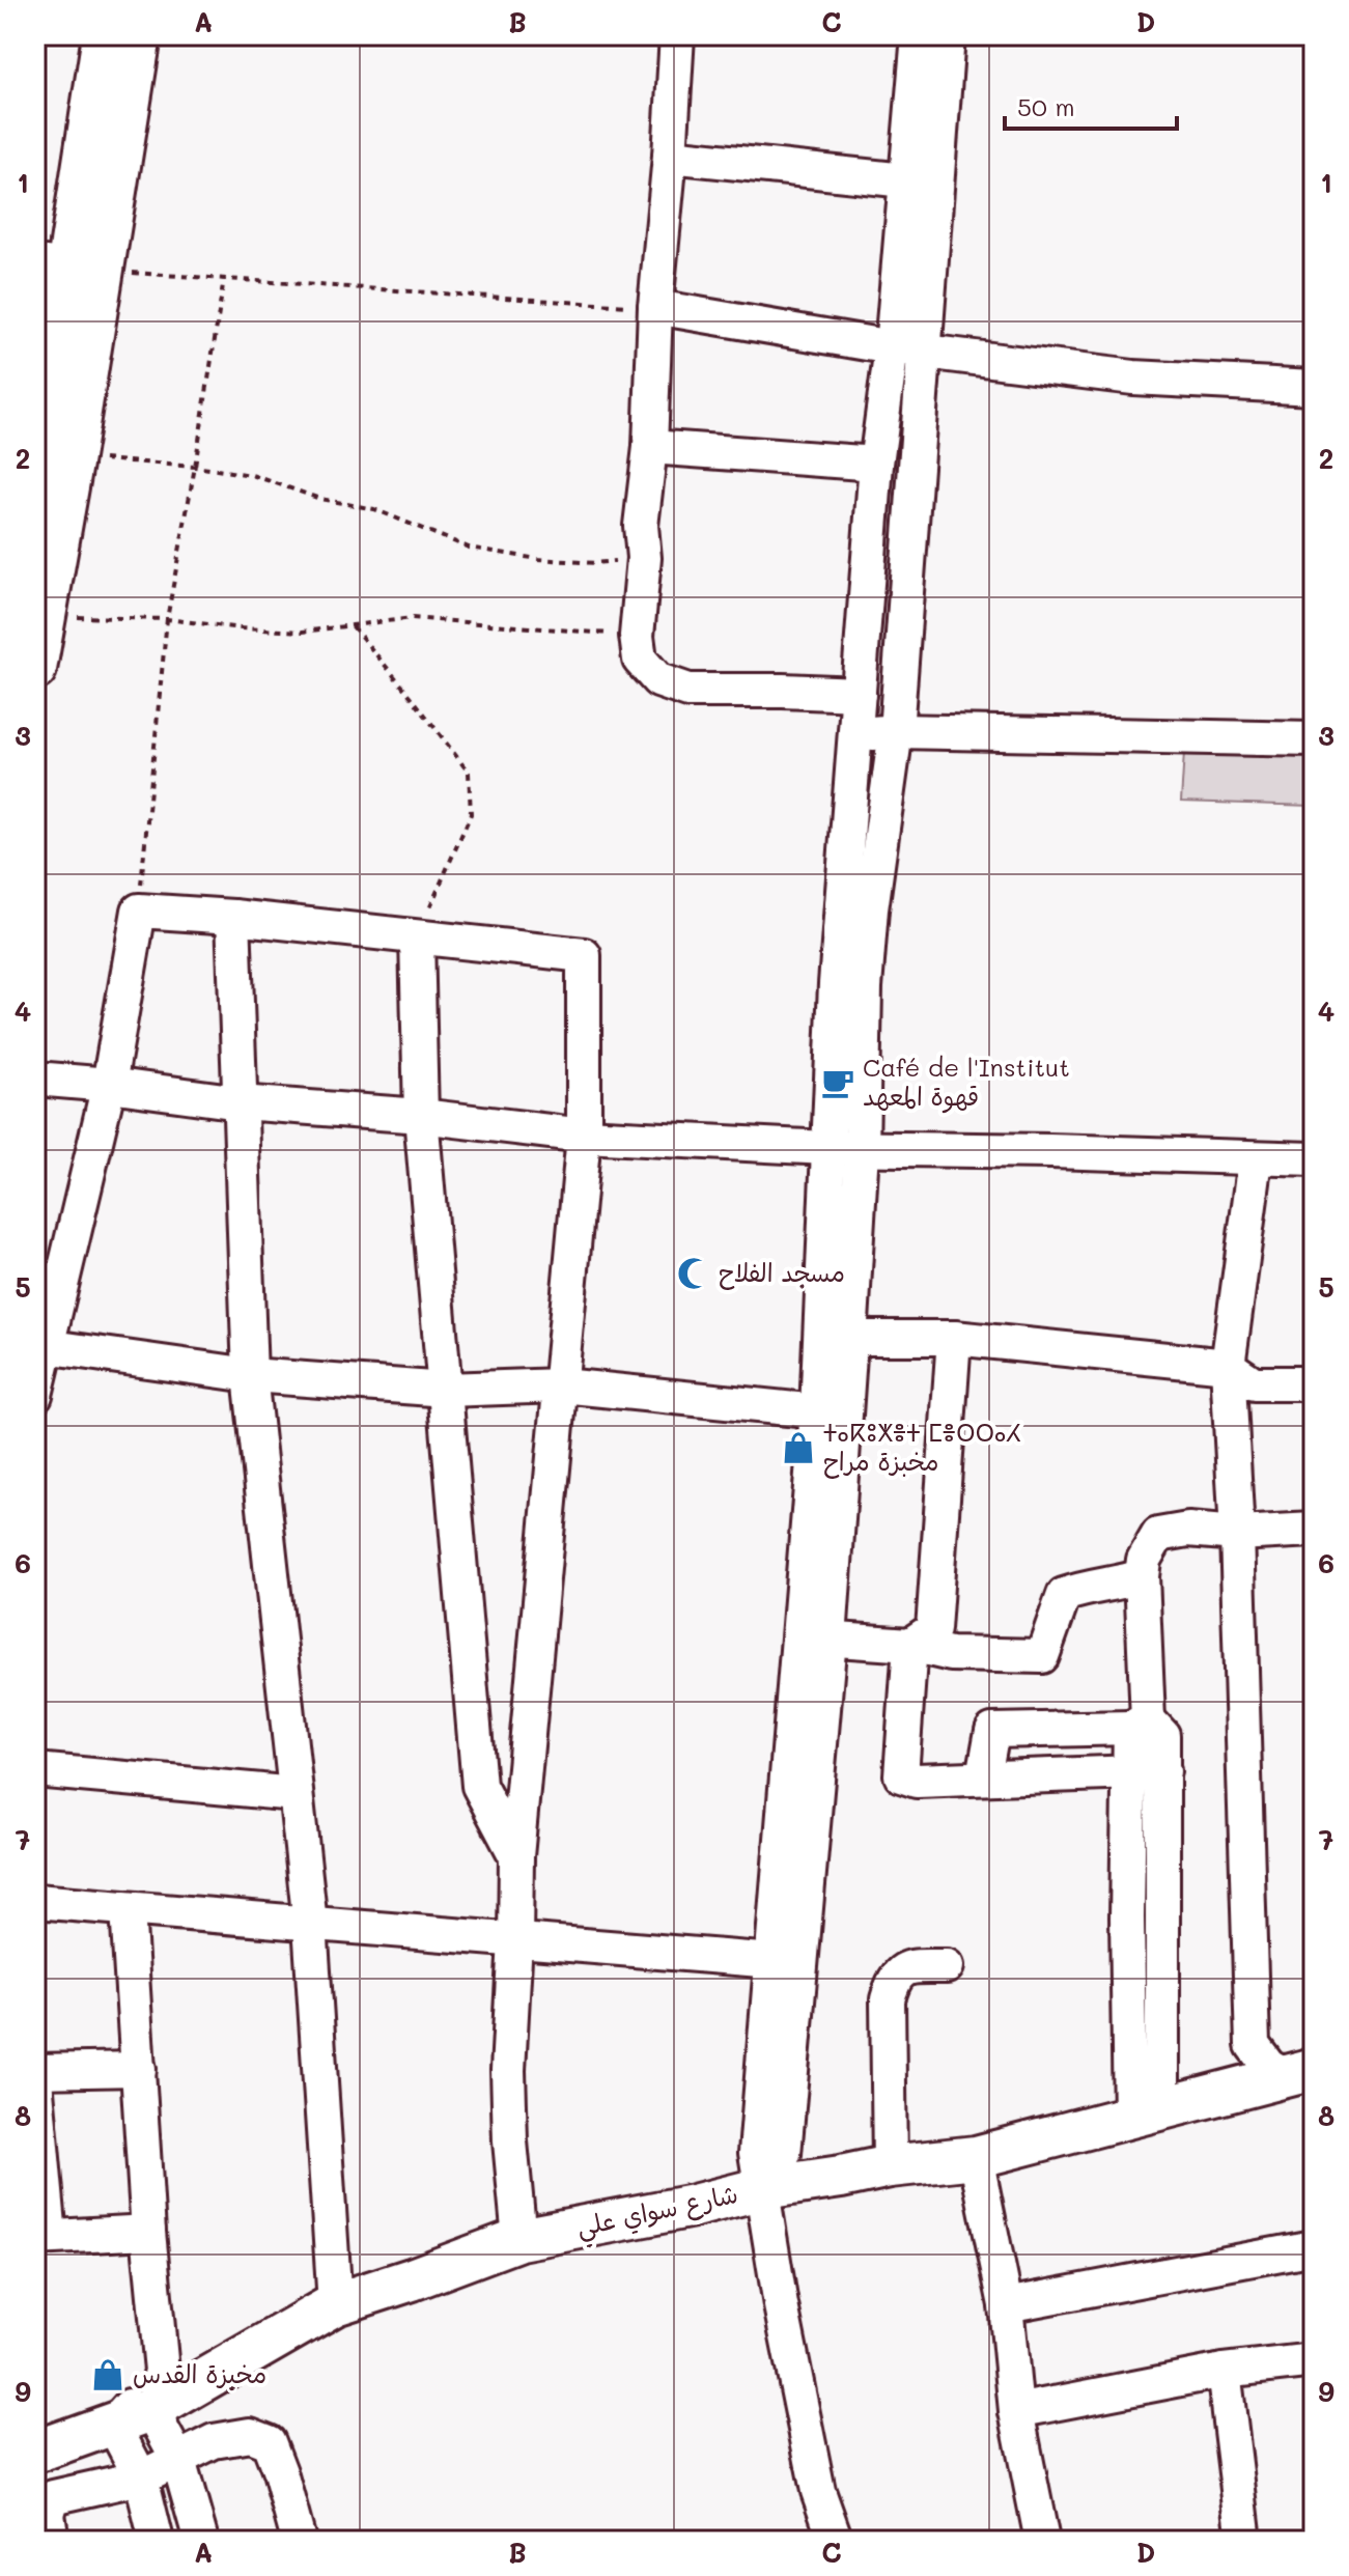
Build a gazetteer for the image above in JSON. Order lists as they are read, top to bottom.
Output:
{
  "streets": {
    "main road": ["شارع سواي علي"]
  },
  "places": {
    "cafe": ["Café de l'Institut قهوة المعهد"],
    "mosque": ["مسجد الفلاح"],
    "shop": ["ⵜⴰⴽⵓⵅⴻⵜ ⵎⴻⵔⵔⴰⵃ مخبزة مراح", "مخبزة القدس"]
  },
  "scale_bar": "50 m",
  "grid": {
    "columns": [
      "A",
      "B",
      "C",
      "D"
    ],
    "rows": [
      "1",
      "2",
      "3",
      "4",
      "5",
      "6",
      "7",
      "8",
      "9"
    ]
  }
}
